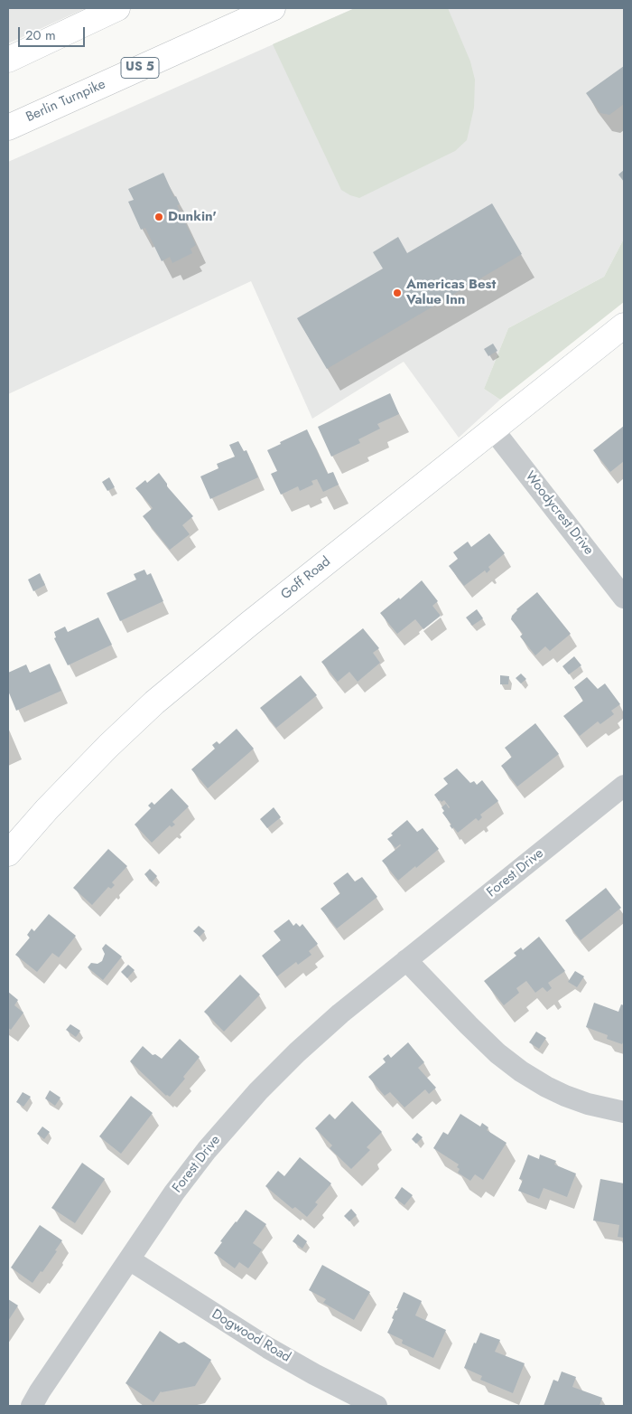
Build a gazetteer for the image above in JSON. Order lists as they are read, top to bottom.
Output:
{
  "streets": {
    "main road": ["US 5", "Berlin Turnpike", "Goff Road"],
    "street": ["Woodycrest Drive", "Forest Drive", "Dogwood Road"]
  },
  "crossings": [
    ["Woodycrest Drive", "Goff Road"],
    ["Forest Drive", "Dogwood Road"]
  ],
  "places": ["Dunkin'", "Americas Best Value Inn"],
  "scale_bar": "20 m"
}
